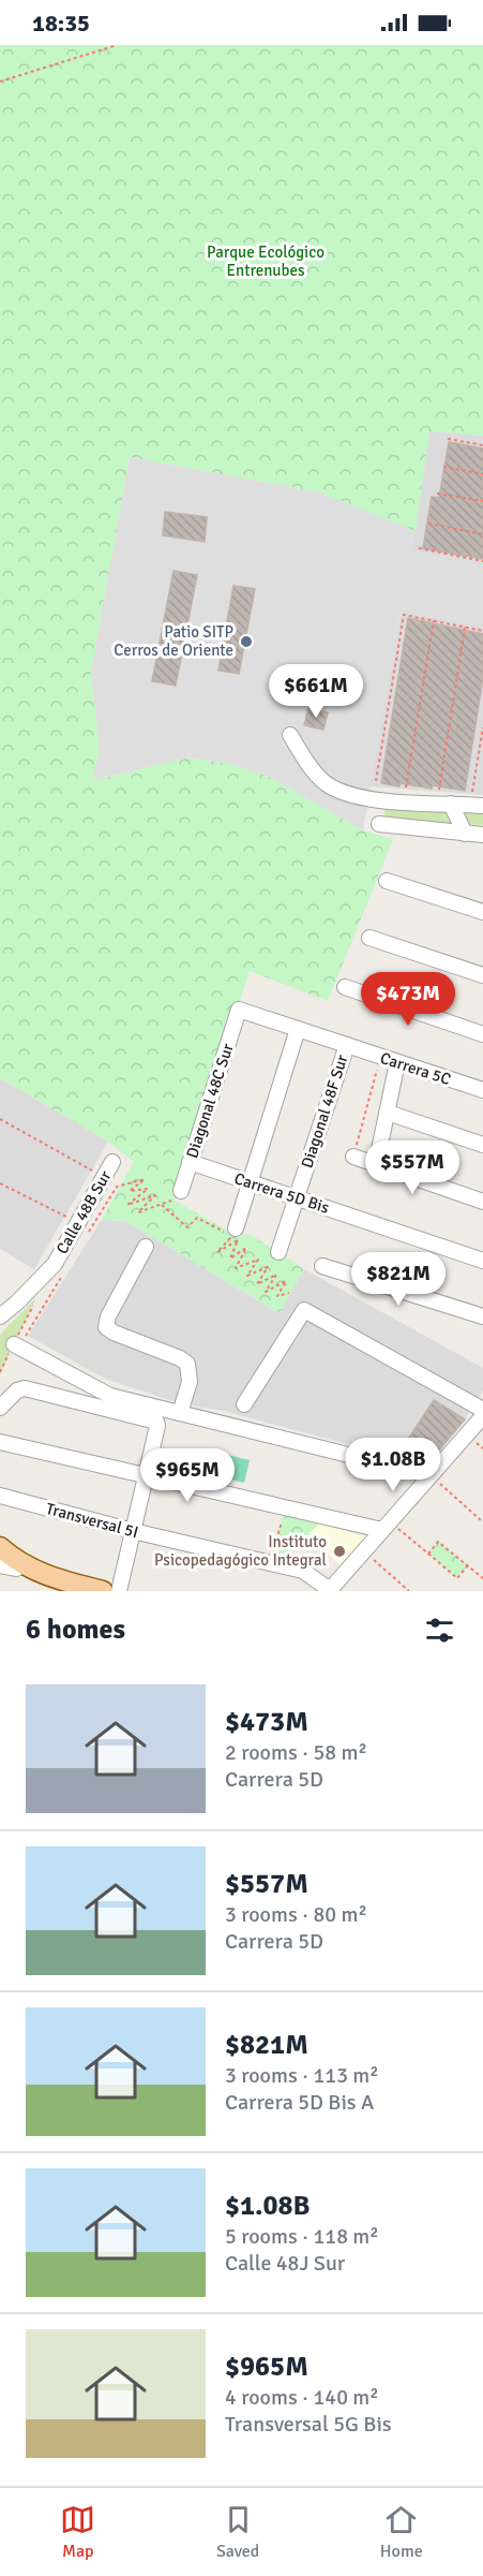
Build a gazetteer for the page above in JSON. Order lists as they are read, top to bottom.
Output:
{
  "streets": {
    "street": [
      "Carrera 5C",
      "Diagonal 48C Sur",
      "Diagonal 48F Sur",
      "Carrera 5D Bis",
      "Calle 48B Sur",
      "Transversal 5I"
    ]
  },
  "crossings": [
    ["Carrera 5C", "Diagonal 48C Sur"],
    ["Carrera 5C", "Diagonal 48F Sur"],
    ["Diagonal 48C Sur", "Carrera 5D Bis"],
    ["Diagonal 48F Sur", "Carrera 5D Bis"]
  ],
  "parks": ["Parque Ecológico Entrenubes"],
  "places": ["Patio SITP Cerros de Oriente", "Instituto Psicopedagógico Integral"],
  "page": {
    "status": "18:35",
    "price": [
      "$661M",
      "$473M",
      "$557M",
      "$821M",
      "$1.08B",
      "$965M"
    ],
    "heading": "6 homes",
    "list": [
      {
        "name": "$473M",
        "note": "2 rooms · 58 m² · Carrera 5D"
      },
      {
        "name": "$557M",
        "note": "3 rooms · 80 m² · Carrera 5D"
      },
      {
        "name": "$821M",
        "note": "3 rooms · 113 m² · Carrera 5D Bis A"
      },
      {
        "name": "$1.08B",
        "note": "5 rooms · 118 m² · Calle 48J Sur"
      },
      {
        "name": "$965M",
        "note": "4 rooms · 140 m² · Transversal 5G Bis"
      }
    ],
    "tabs": ["Map", "Saved", "Home"]
  }
}
